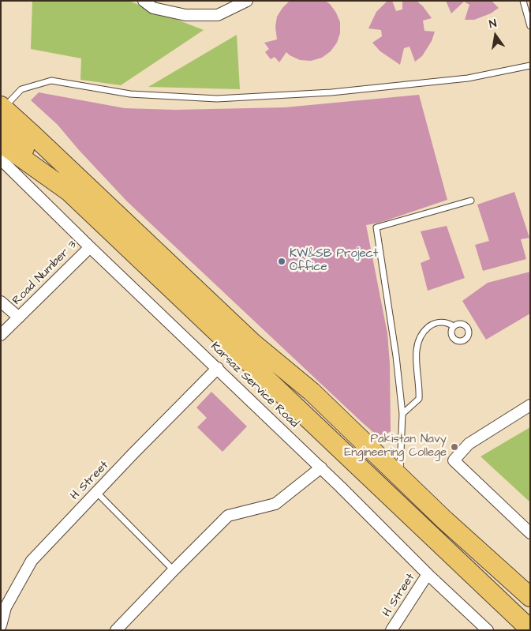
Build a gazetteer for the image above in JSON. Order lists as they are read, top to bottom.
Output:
{
  "streets": {
    "street": ["Road Number 3", "Karsaz Service Road", "H Street"]
  },
  "crossings": [
    ["Road Number 3", "Karsaz Service Road"],
    ["Karsaz Service Road", "H Street"]
  ],
  "places": ["KW&SB Project Office", "Pakistan Navy Engineering College"],
  "north": "top"
}
